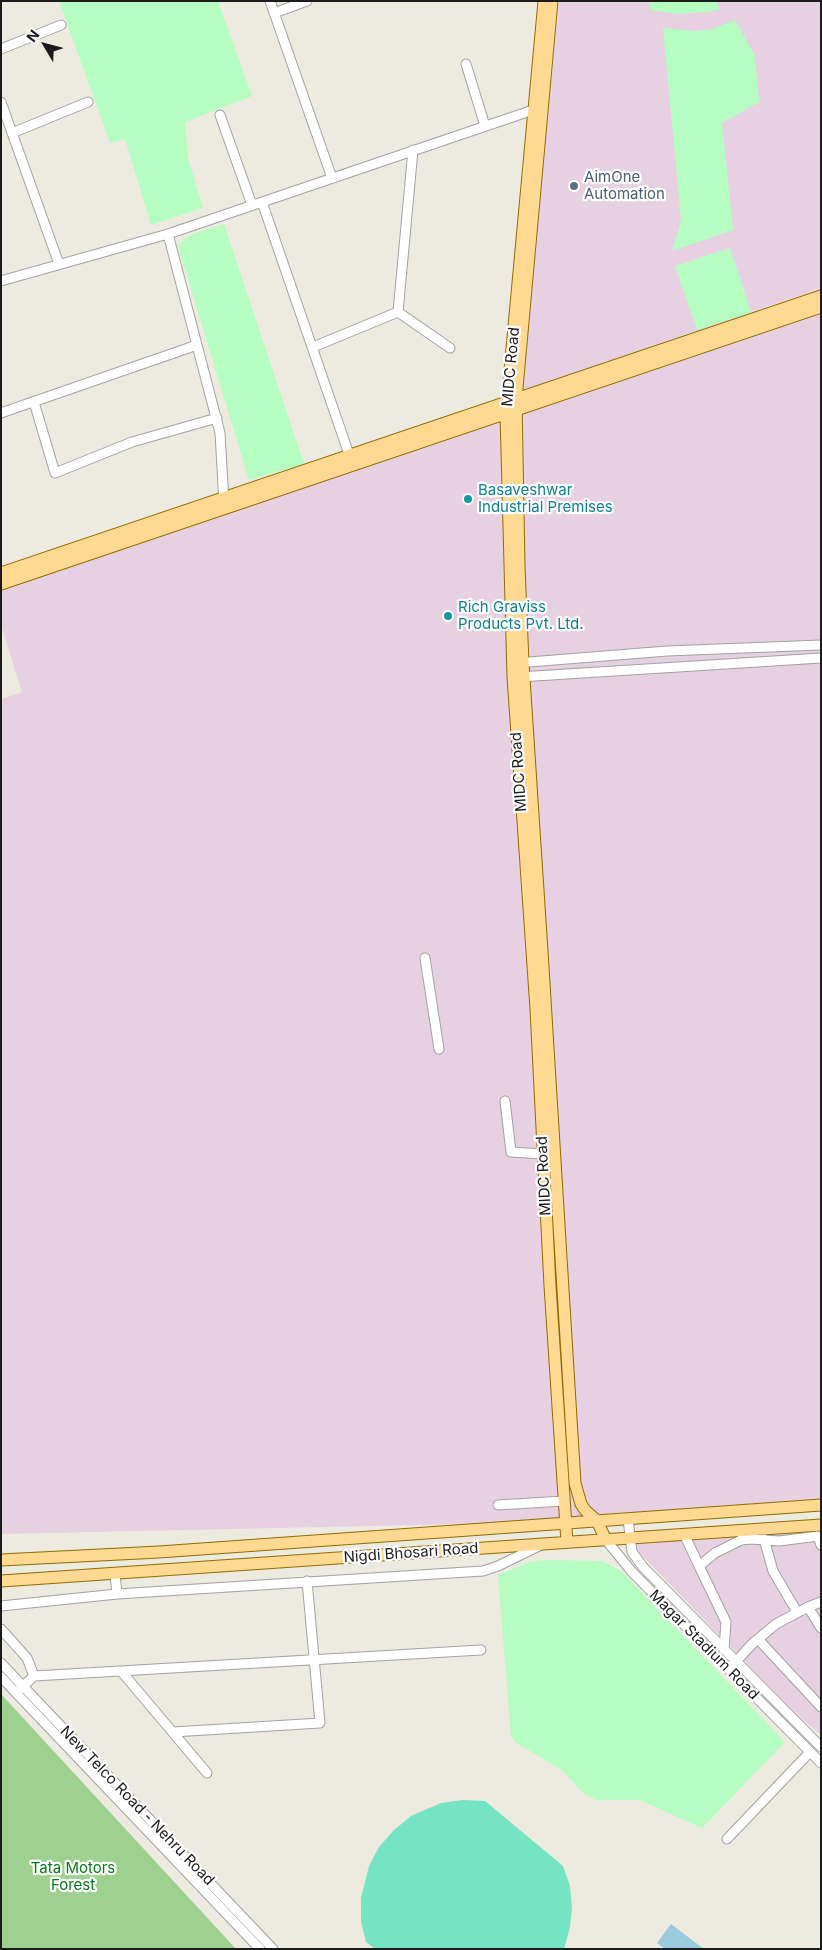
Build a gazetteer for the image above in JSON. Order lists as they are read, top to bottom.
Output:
{
  "streets": {
    "main road": ["MIDC Road", "Nigdi Bhosari Road", "Magar Stadium Road"],
    "street": ["New Telco Road - Nehru Road"]
  },
  "crossings": [
    ["MIDC Road", "Nigdi Bhosari Road"],
    ["MIDC Road", "Magar Stadium Road"],
    ["Nigdi Bhosari Road", "Magar Stadium Road"]
  ],
  "parks": ["Tata Motors Forest"],
  "places": ["AimOne Automation", "Basaveshwar Industrial Premises", "Rich Graviss Products Pvt. Ltd."],
  "north": "top left"
}
